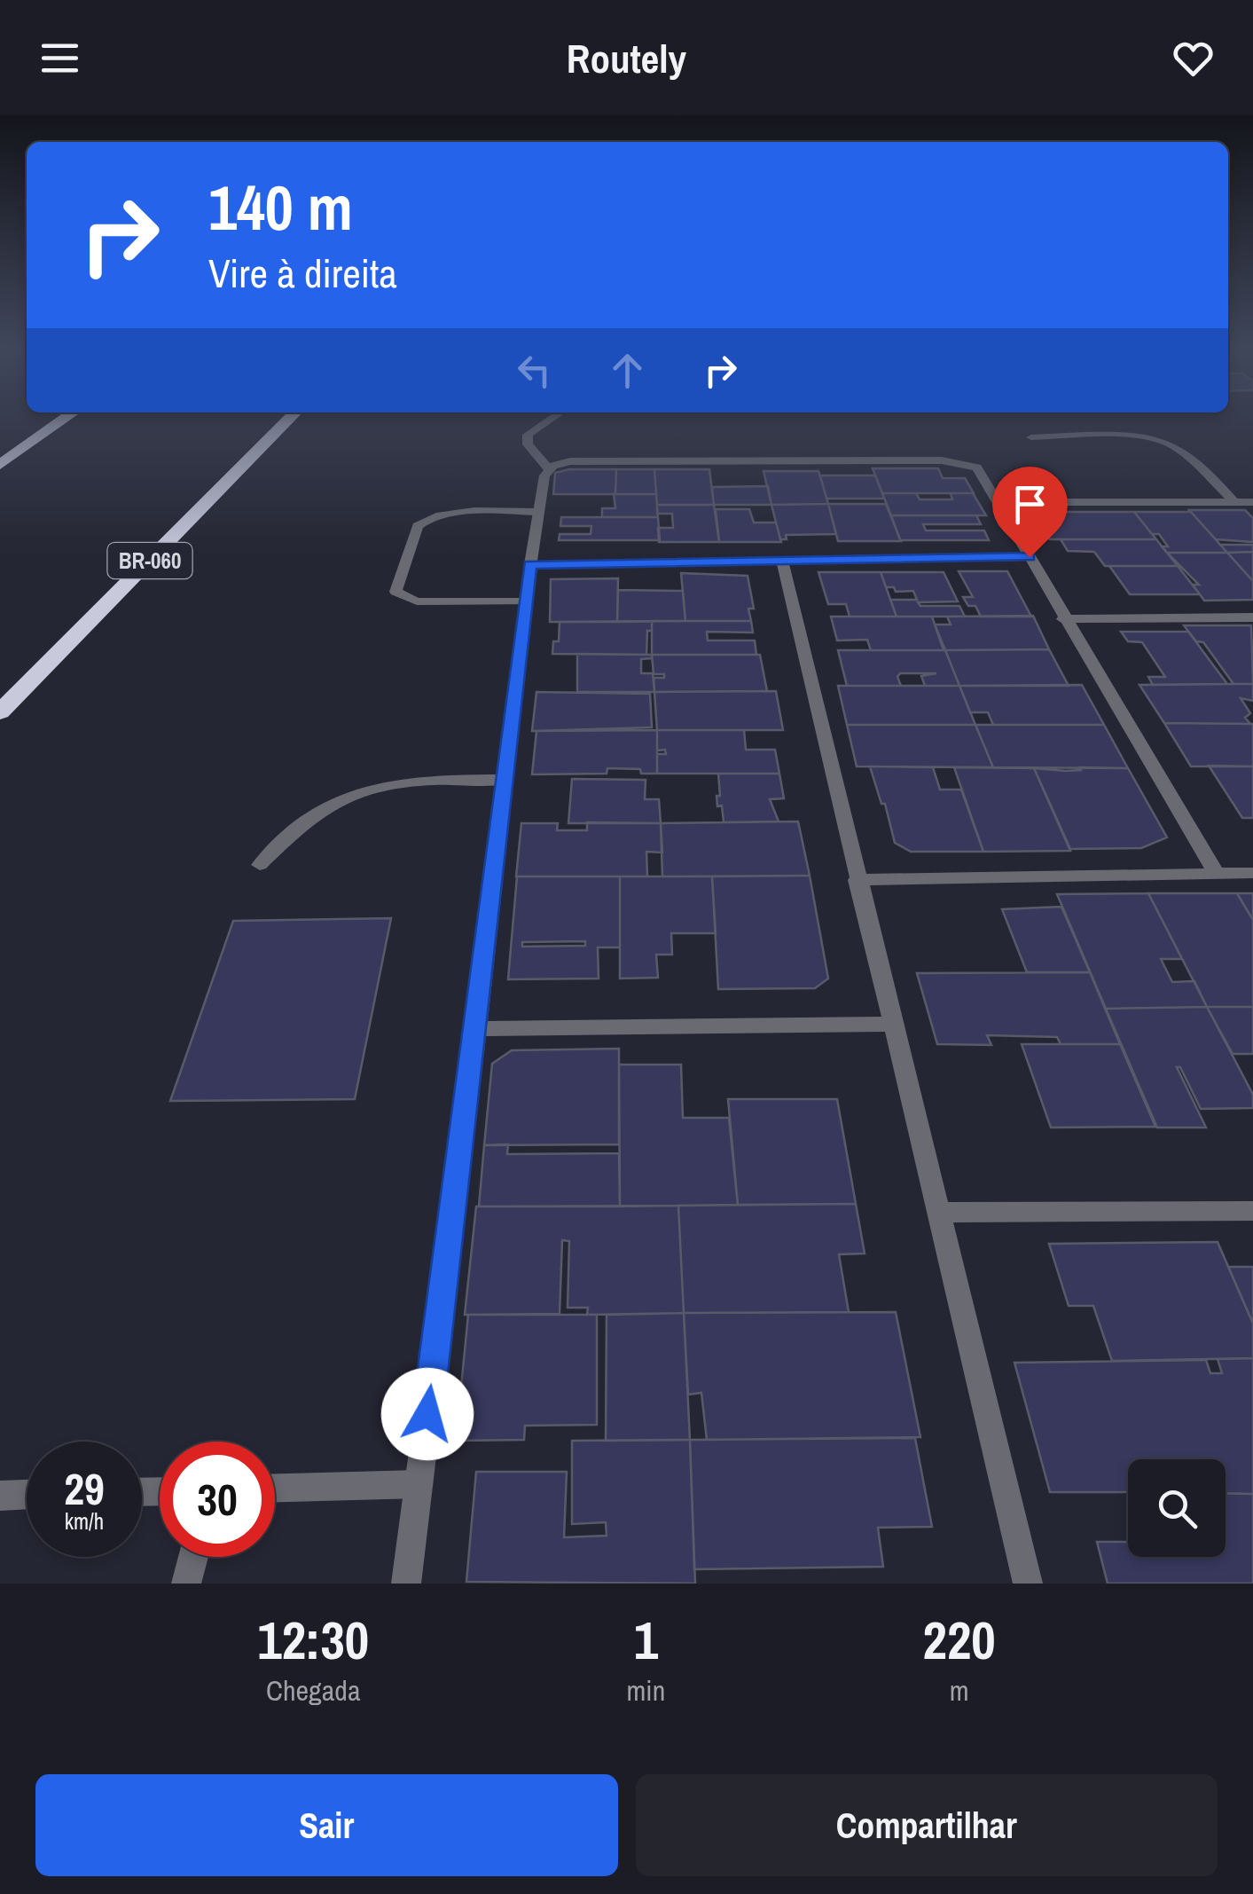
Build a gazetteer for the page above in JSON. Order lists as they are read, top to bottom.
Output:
{
  "streets": {
    "highway": ["BR-060"]
  },
  "page": {
    "header": "Routely",
    "turn": ["140 m", "Vire à direita"],
    "speed": "29 km/h",
    "limit": "30",
    "eta": [
      "12:30",
      "Chegada",
      "1",
      "min",
      "220",
      "m"
    ],
    "buttons": ["Sair", "Compartilhar"]
  }
}
